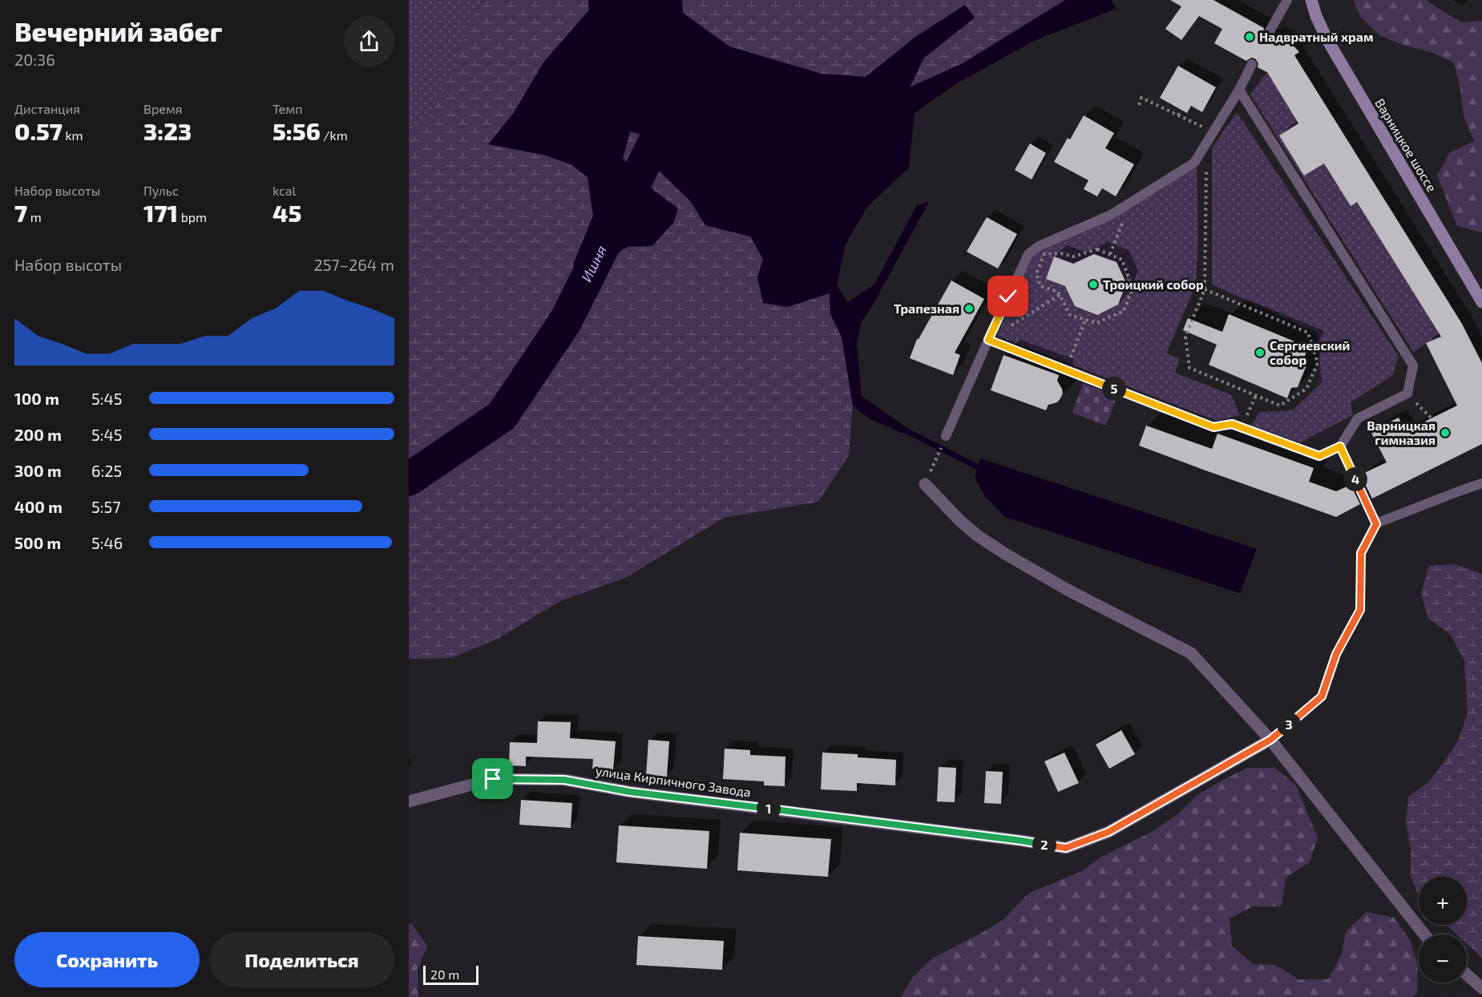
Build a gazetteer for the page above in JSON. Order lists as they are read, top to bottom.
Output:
{
  "streets": {
    "street": ["Варницкое шоссе", "улица Кирпичного Завода"]
  },
  "water": ["Ишня"],
  "places": [
    "Надвратный храм",
    "Троицкий собор",
    "Трапезная",
    "Сергиевский собор",
    "Варницкая гимназия"
  ],
  "scale_bar": "20 m",
  "page": {
    "heading": ["Вечерний забег", "20:36"],
    "stats": [
      ["Дистанция", "0.57 km"],
      ["Время", "3:23"],
      ["Темп", "5:56 /km"],
      ["Набор высоты", "7 m"],
      ["Пульс", "171 bpm"],
      ["kcal", "45"]
    ],
    "chart": ["Набор высоты", "257–264 m"],
    "pins": [
      "5",
      "4",
      "3",
      "1",
      "2"
    ],
    "list": [
      {
        "name": "100 m",
        "note": "5:45"
      },
      {
        "name": "200 m",
        "note": "5:45"
      },
      {
        "name": "300 m",
        "note": "6:25"
      },
      {
        "name": "400 m",
        "note": "5:57"
      },
      {
        "name": "500 m",
        "note": "5:46"
      }
    ],
    "map_buttons": ["+", "−"],
    "buttons": ["Сохранить", "Поделиться"],
    "scale": "20 m"
  }
}
